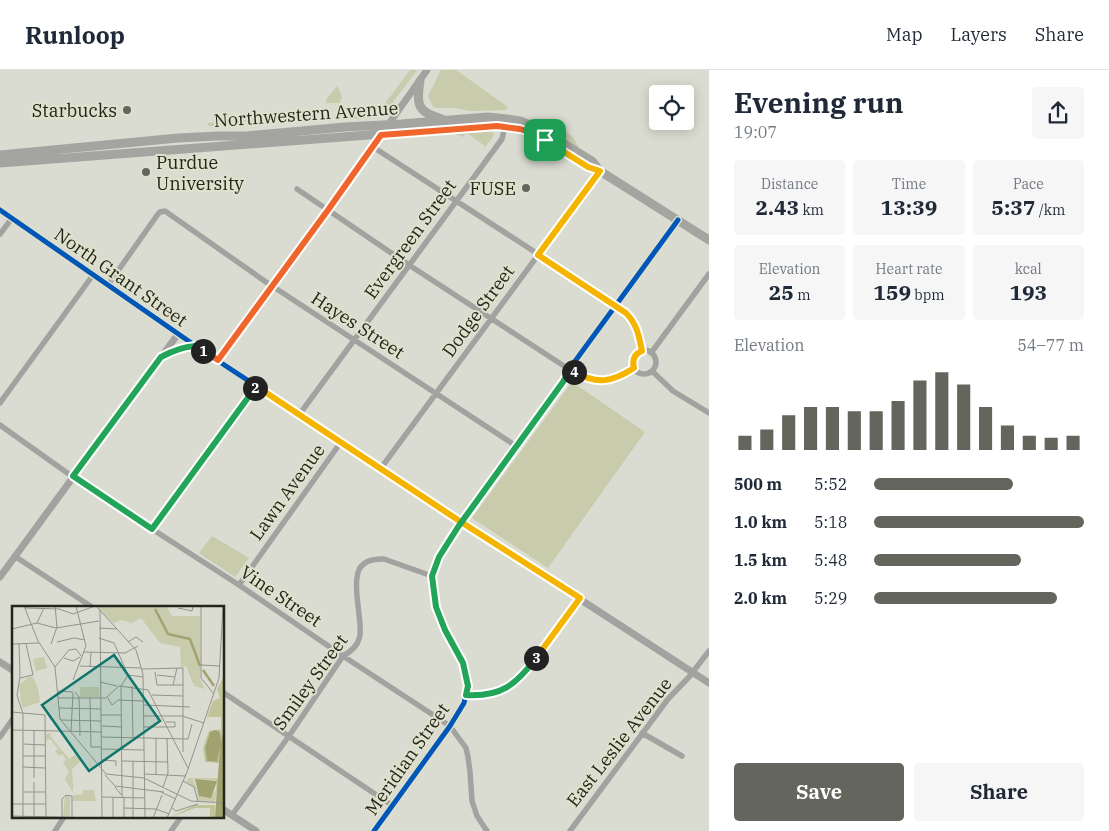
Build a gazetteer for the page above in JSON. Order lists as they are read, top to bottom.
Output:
{
  "streets": {
    "main road": ["Northwestern Avenue"],
    "street": [
      "Evergreen Street",
      "North Grant Street",
      "Dodge Street",
      "Hayes Street",
      "Lawn Avenue",
      "Vine Street",
      "Smiley Street",
      "East Leslie Avenue",
      "Meridian Street"
    ]
  },
  "crossings": [
    ["Northwestern Avenue", "Evergreen Street"],
    ["Northwestern Avenue", "Dodge Street"],
    ["Northwestern Avenue", "Meridian Street"],
    ["Evergreen Street", "North Grant Street"],
    ["Evergreen Street", "Hayes Street"],
    ["North Grant Street", "Dodge Street"],
    ["North Grant Street", "Hayes Street"],
    ["North Grant Street", "Lawn Avenue"],
    ["North Grant Street", "East Leslie Avenue"],
    ["North Grant Street", "Meridian Street"],
    ["Dodge Street", "Hayes Street"],
    ["Hayes Street", "Meridian Street"],
    ["Lawn Avenue", "Vine Street"],
    ["Vine Street", "Smiley Street"],
    ["Vine Street", "Meridian Street"],
    ["Smiley Street", "Meridian Street"]
  ],
  "places": ["Starbucks", "Purdue University", "FUSE"],
  "page": {
    "header": "Runloop",
    "nav": ["Map", "Layers", "Share"],
    "heading": ["Evening run", "19:07"],
    "stats": [
      ["Distance", "2.43 km"],
      ["Time", "13:39"],
      ["Pace", "5:37 /km"],
      ["Elevation", "25 m"],
      ["Heart rate", "159 bpm"],
      ["kcal", "193"]
    ],
    "chart": ["Elevation", "54–77 m"],
    "pins": [
      "1",
      "4",
      "2",
      "3"
    ],
    "list": [
      {
        "name": "500 m",
        "note": "5:52"
      },
      {
        "name": "1.0 km",
        "note": "5:18"
      },
      {
        "name": "1.5 km",
        "note": "5:48"
      },
      {
        "name": "2.0 km",
        "note": "5:29"
      }
    ],
    "buttons": ["Save", "Share"]
  }
}
